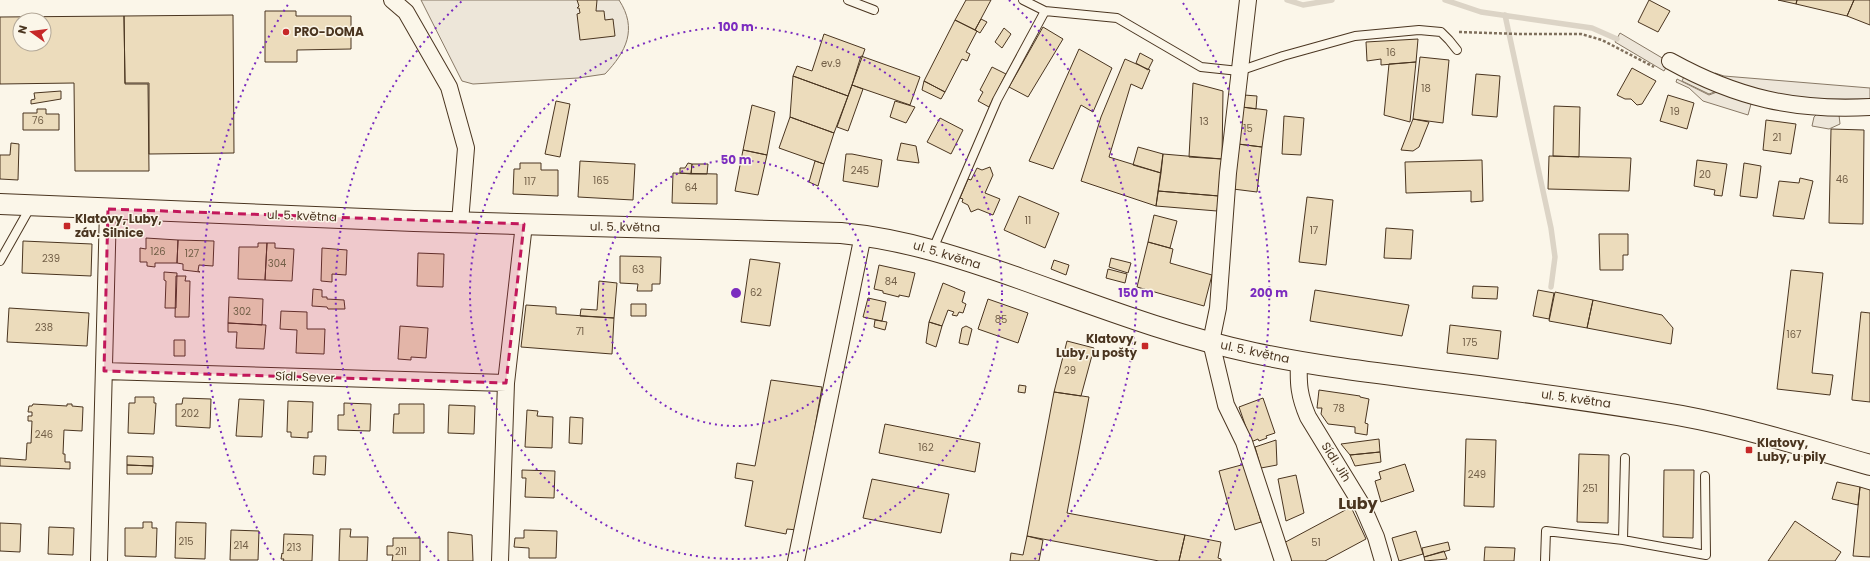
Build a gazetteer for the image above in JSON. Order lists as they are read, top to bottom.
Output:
{
  "streets": {
    "street": ["ul. 5. května", "Sídl. Sever", "Sídl. Jih"]
  },
  "crossings": [
    ["ul. 5. května", "Sídl. Jih"]
  ],
  "districts": ["Luby"],
  "places": {
    "other": ["PRO-DOMA"],
    "transit": ["Klatovy, Luby, záv. Silnice", "Klatovy, Luby, u pošty", "Klatovy, Luby, u pily"]
  },
  "house_numbers": [
    "16",
    "ev.9",
    "18",
    "19",
    "76",
    "13",
    "15",
    "21",
    "245",
    "20",
    "46",
    "165",
    "117",
    "64",
    "11",
    "17",
    "126",
    "127",
    "239",
    "304",
    "63",
    "84",
    "62",
    "302",
    "85",
    "238",
    "71",
    "167",
    "175",
    "29",
    "78",
    "202",
    "246",
    "162",
    "249",
    "251",
    "215",
    "51",
    "214",
    "213",
    "211"
  ],
  "north": "left",
  "rings": [
    "100 m",
    "50 m",
    "150 m",
    "200 m"
  ]
}
